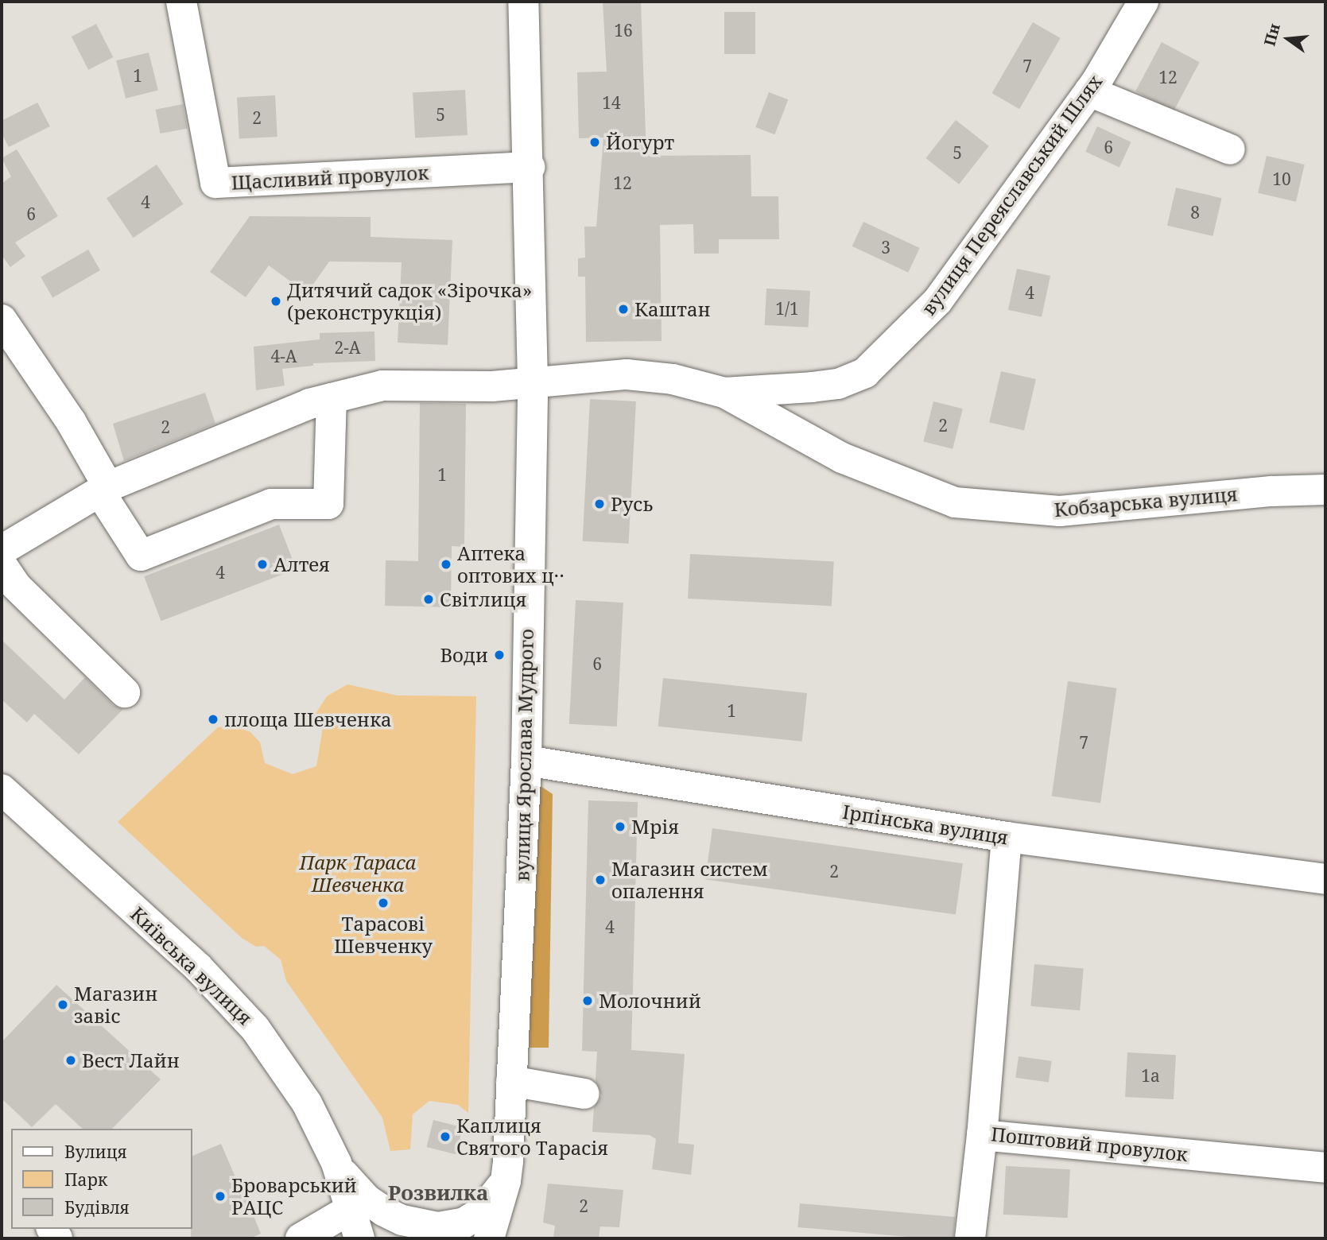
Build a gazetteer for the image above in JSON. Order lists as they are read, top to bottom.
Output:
{
  "streets": {
    "street": [
      "Щасливий провулок",
      "вулиця Переяславський Шлях",
      "Кобзарська вулиця",
      "вулиця Ярослава Мудрого",
      "Ірпінська вулиця",
      "Київська вулиця",
      "Поштовий провулок"
    ]
  },
  "crossings": [
    ["Щасливий провулок", "вулиця Ярослава Мудрого"],
    ["вулиця Переяславський Шлях", "Кобзарська вулиця"],
    ["вулиця Переяславський Шлях", "вулиця Ярослава Мудрого"],
    ["вулиця Ярослава Мудрого", "Ірпінська вулиця"],
    ["Ірпінська вулиця", "Поштовий провулок"]
  ],
  "districts": ["Розвилка"],
  "parks": ["Парк Тараса Шевченка"],
  "places": [
    "Йогурт",
    "Дитячий садок «Зірочка» (реконструкція)",
    "Каштан",
    "Русь",
    "Алтея",
    "Аптека оптових ц‥",
    "Світлиця",
    "Води",
    "площа Шевченка",
    "Мрія",
    "Магазин систем опалення",
    "Тарасові Шевченку",
    "Молочний",
    "Магазин завіс",
    "Вест Лайн",
    "Каплиця Святого Тарасія",
    "Броварський РАЦС"
  ],
  "house_numbers": [
    "16",
    "7",
    "1",
    "12",
    "14",
    "5",
    "2",
    "6",
    "5",
    "10",
    "12",
    "4",
    "8",
    "6",
    "3",
    "4",
    "1/1",
    "2-А",
    "4-А",
    "2",
    "2",
    "1",
    "4",
    "6",
    "1",
    "7",
    "2",
    "4",
    "1а",
    "2"
  ],
  "legend": ["Вулиця", "Парк", "Будівля"],
  "north": "left"
}
